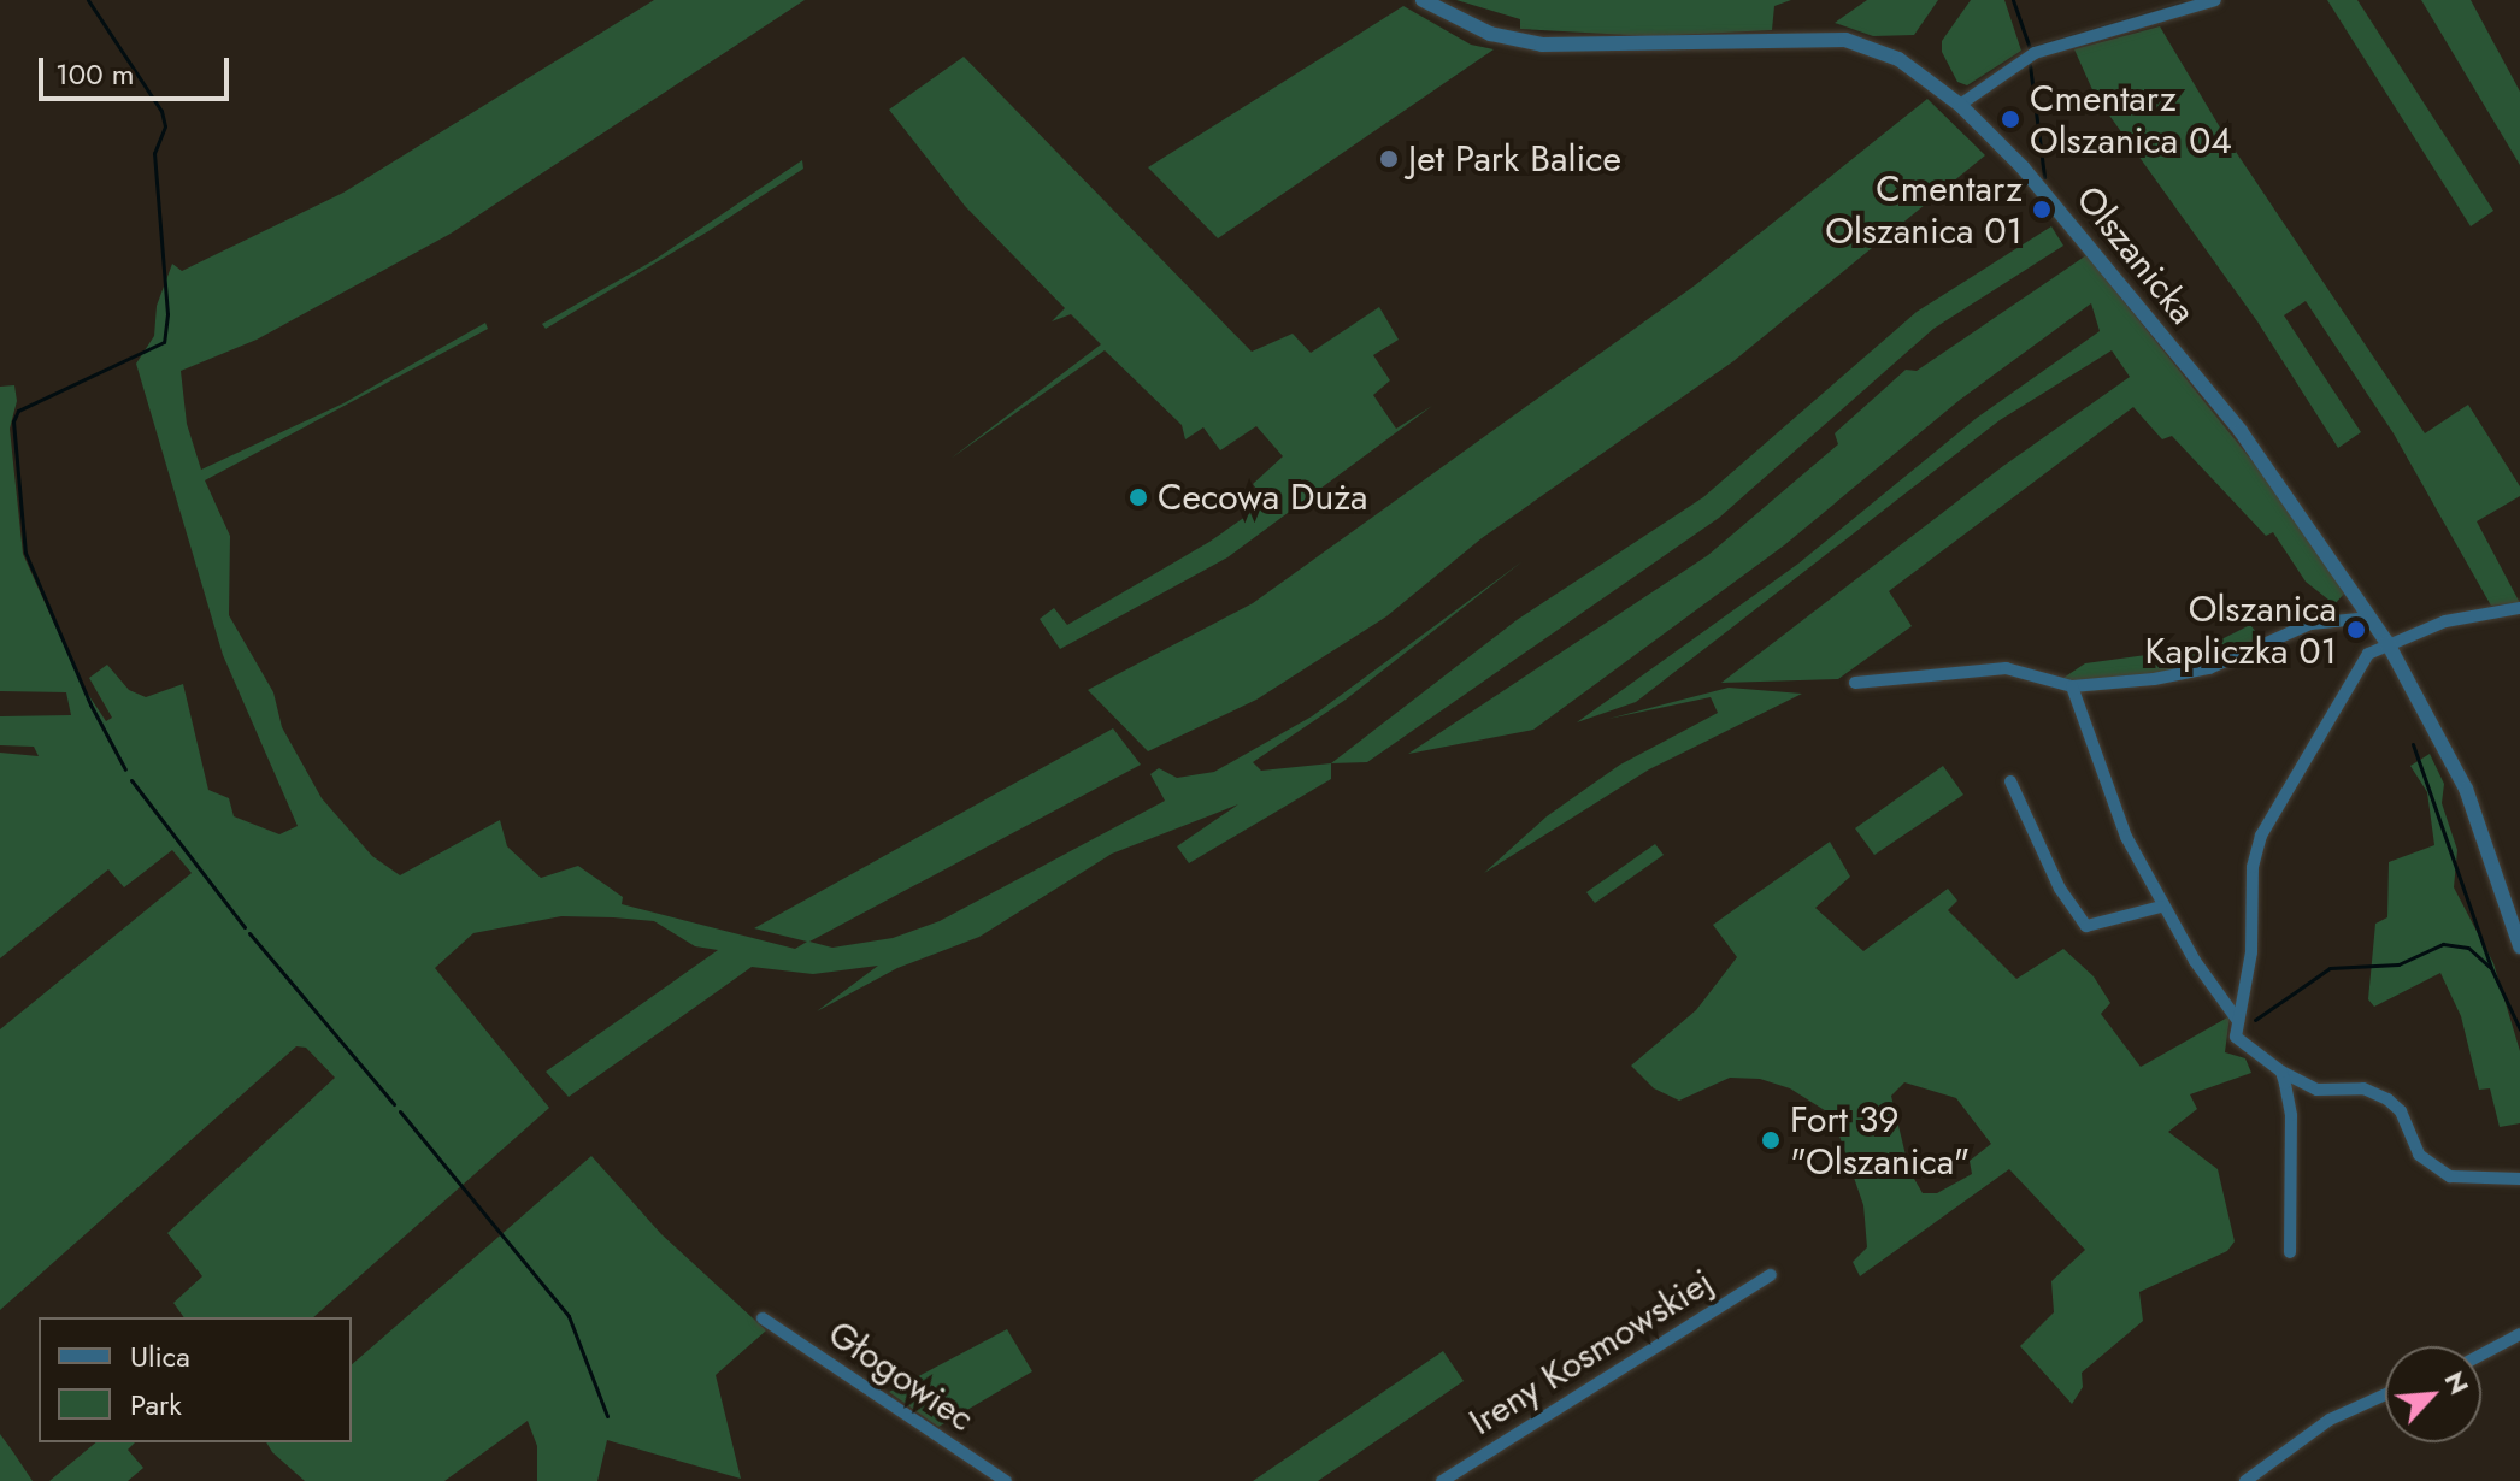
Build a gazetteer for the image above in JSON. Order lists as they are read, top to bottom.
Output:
{
  "streets": {
    "street": ["Olszanicka", "Ireny Kosmowskiej", "Głogowiec"]
  },
  "places": [
    "Cmentarz Olszanica 04",
    "Jet Park Balice",
    "Cmentarz Olszanica 01",
    "Cecowa Duża",
    "Olszanica Kapliczka 01",
    "Fort 39 \"Olszanica\""
  ],
  "legend": ["Ulica", "Park"],
  "scale_bar": "100 m",
  "north": "top right"
}
